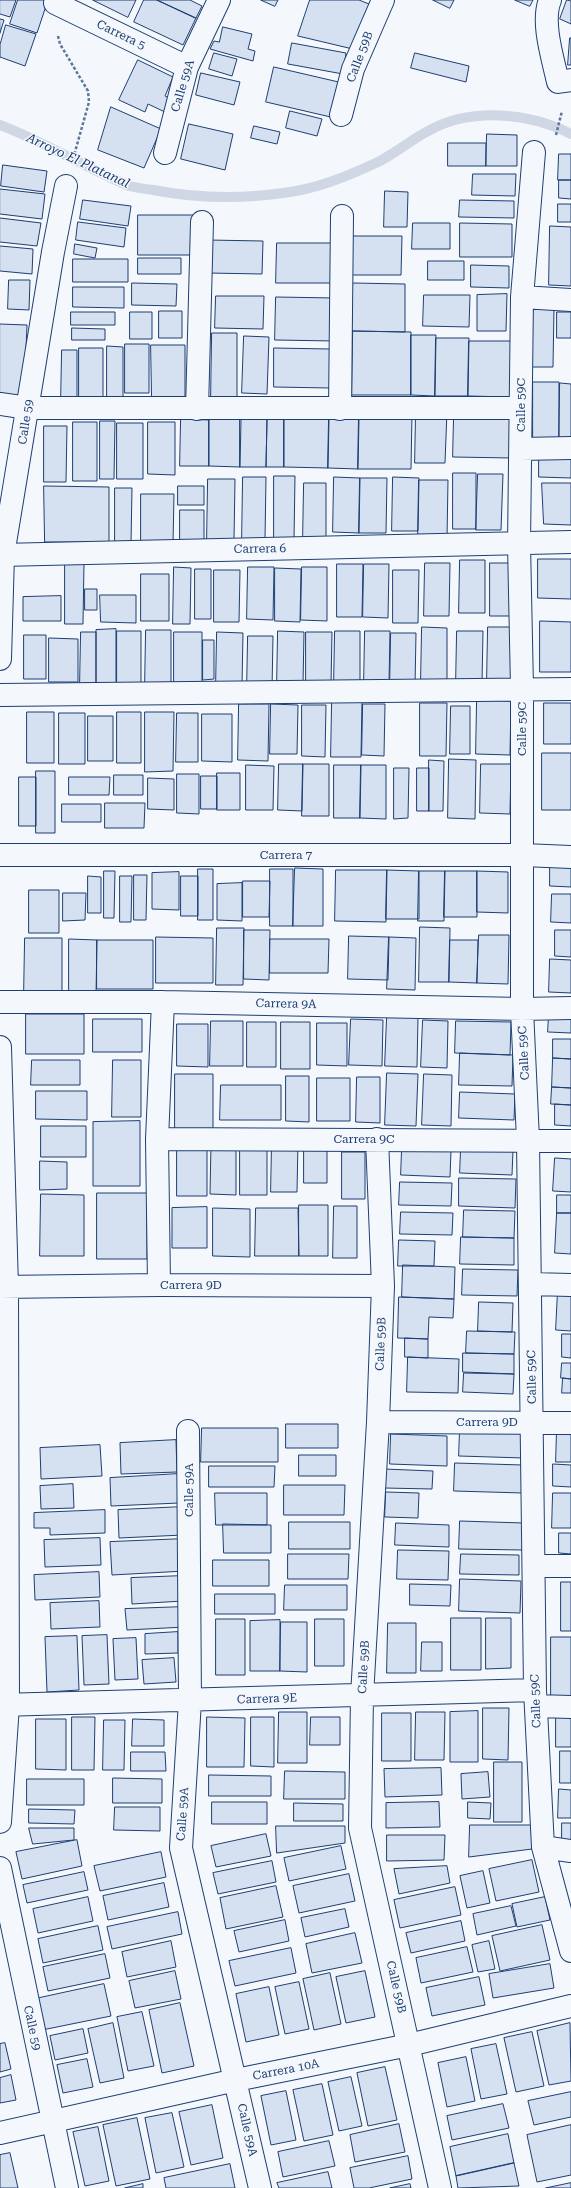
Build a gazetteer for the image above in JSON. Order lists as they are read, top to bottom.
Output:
{
  "streets": {
    "street": [
      "Carrera 5",
      "Calle 59B",
      "Calle 59A",
      "Calle 59C",
      "Calle 59",
      "Carrera 6",
      "Carrera 7",
      "Carrera 9A",
      "Carrera 9C",
      "Carrera 9D",
      "Carrera 9E",
      "Carrera 10A"
    ]
  },
  "crossings": [
    ["Carrera 5", "Calle 59A"],
    ["Calle 59B", "Carrera 9C"],
    ["Calle 59B", "Carrera 9D"],
    ["Calle 59B", "Carrera 9E"],
    ["Calle 59B", "Carrera 10A"],
    ["Calle 59A", "Carrera 9E"],
    ["Calle 59A", "Carrera 10A"],
    ["Calle 59C", "Carrera 6"],
    ["Calle 59C", "Carrera 7"],
    ["Calle 59C", "Carrera 9A"],
    ["Calle 59C", "Carrera 9C"],
    ["Calle 59C", "Carrera 9D"],
    ["Calle 59C", "Carrera 9E"],
    ["Calle 59", "Carrera 6"],
    ["Calle 59", "Carrera 10A"]
  ],
  "water": ["Arroyo El Platanal"]
}
